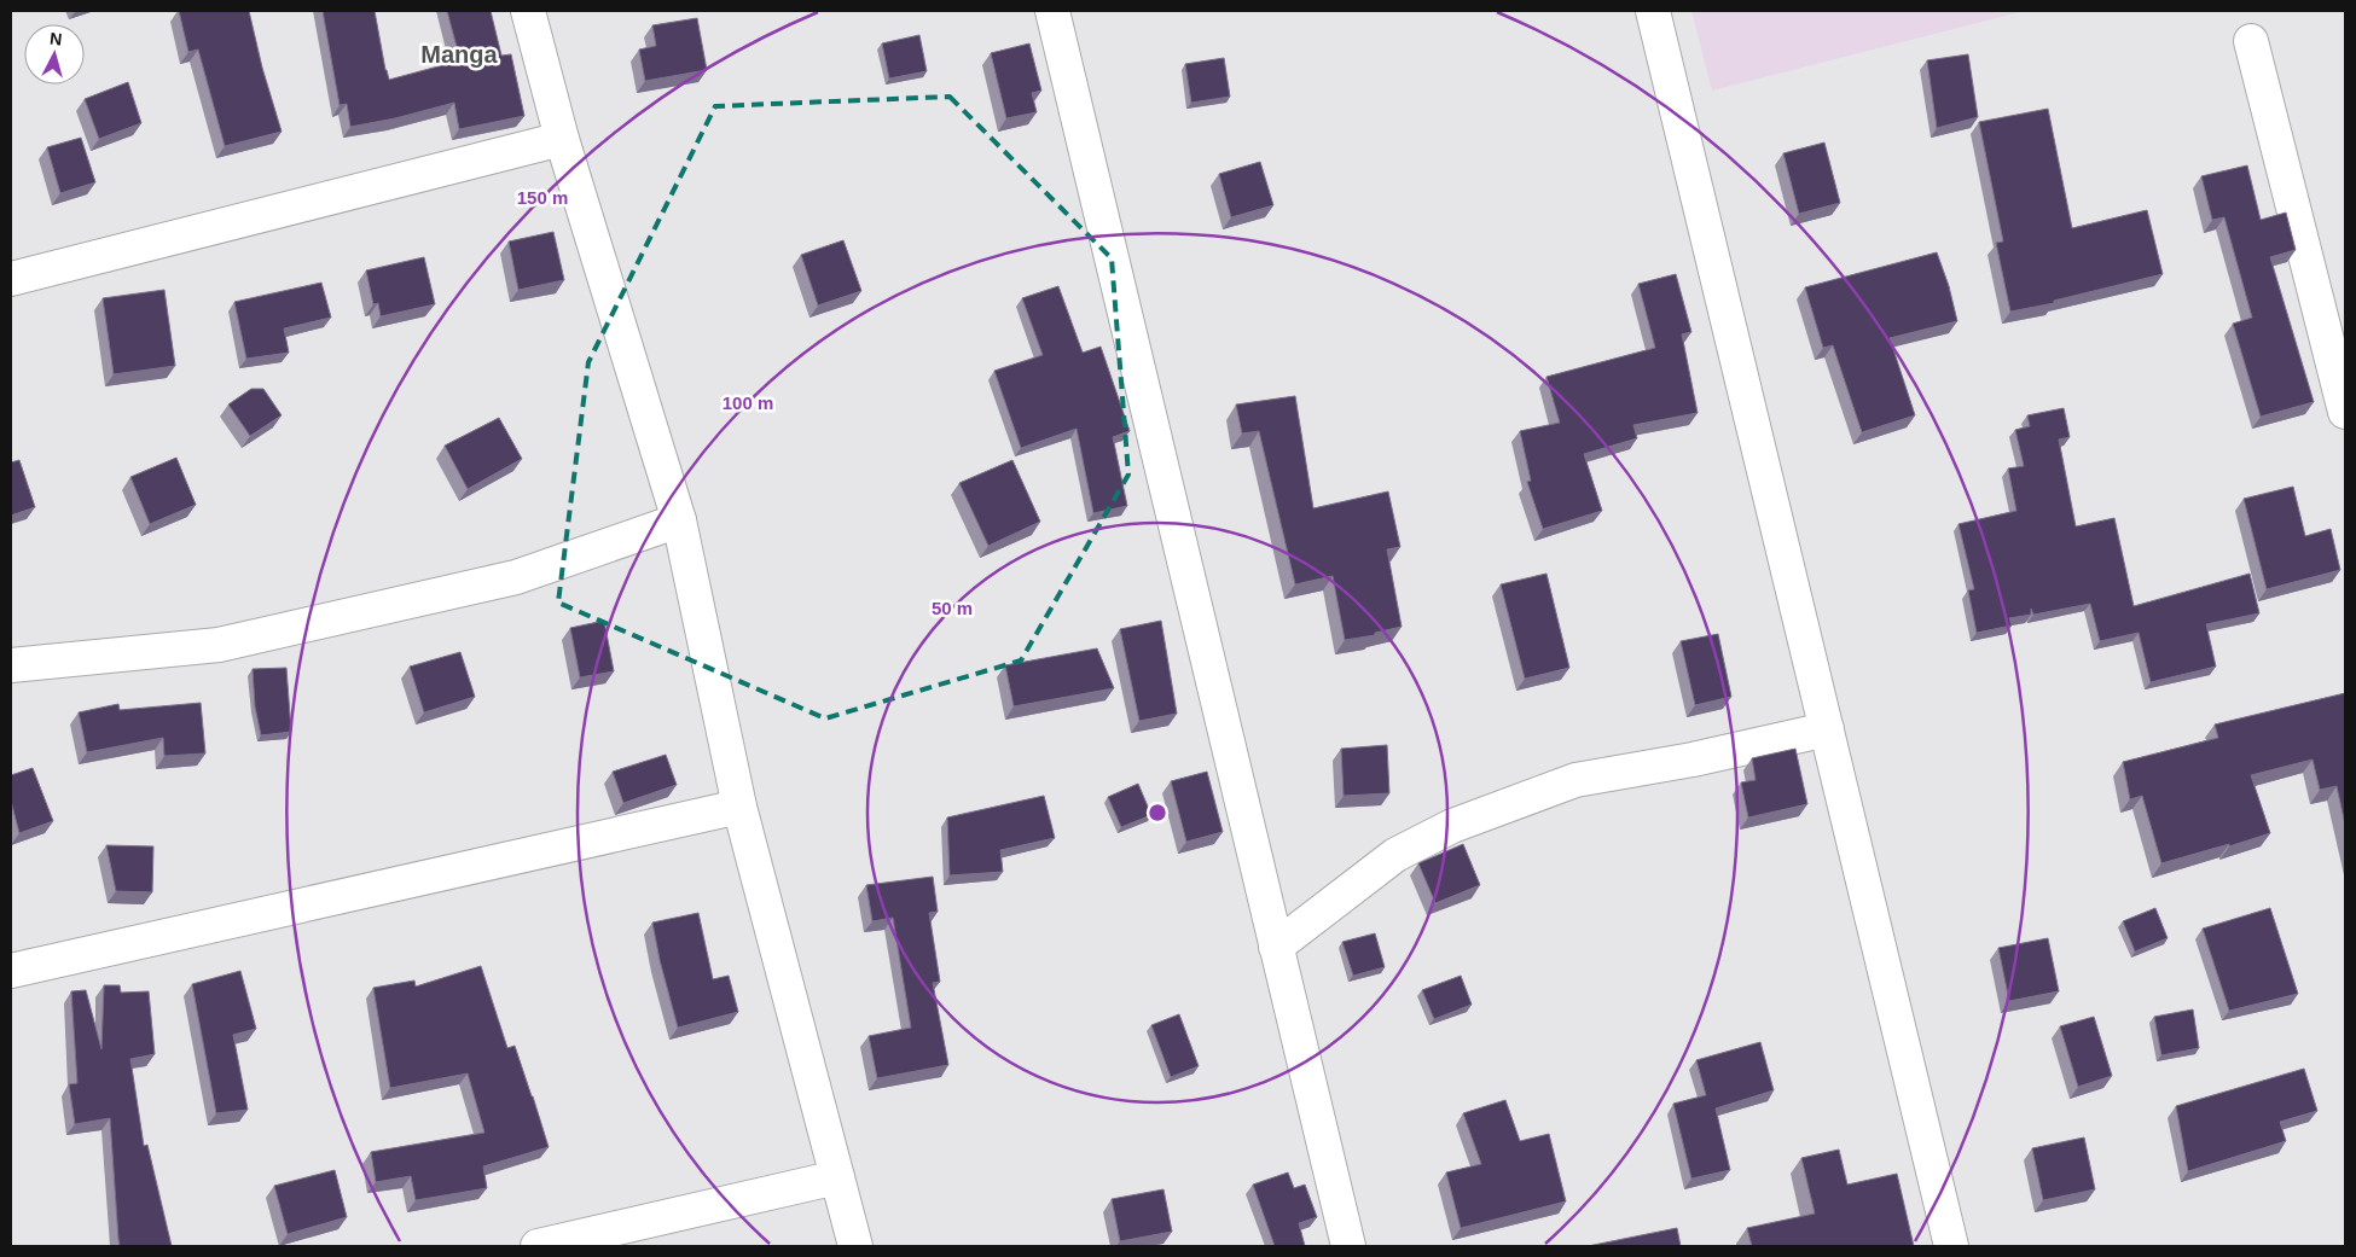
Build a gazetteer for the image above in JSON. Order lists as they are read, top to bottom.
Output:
{
  "districts": ["Manga"],
  "north": "top",
  "rings": ["150 m", "100 m", "50 m"]
}
